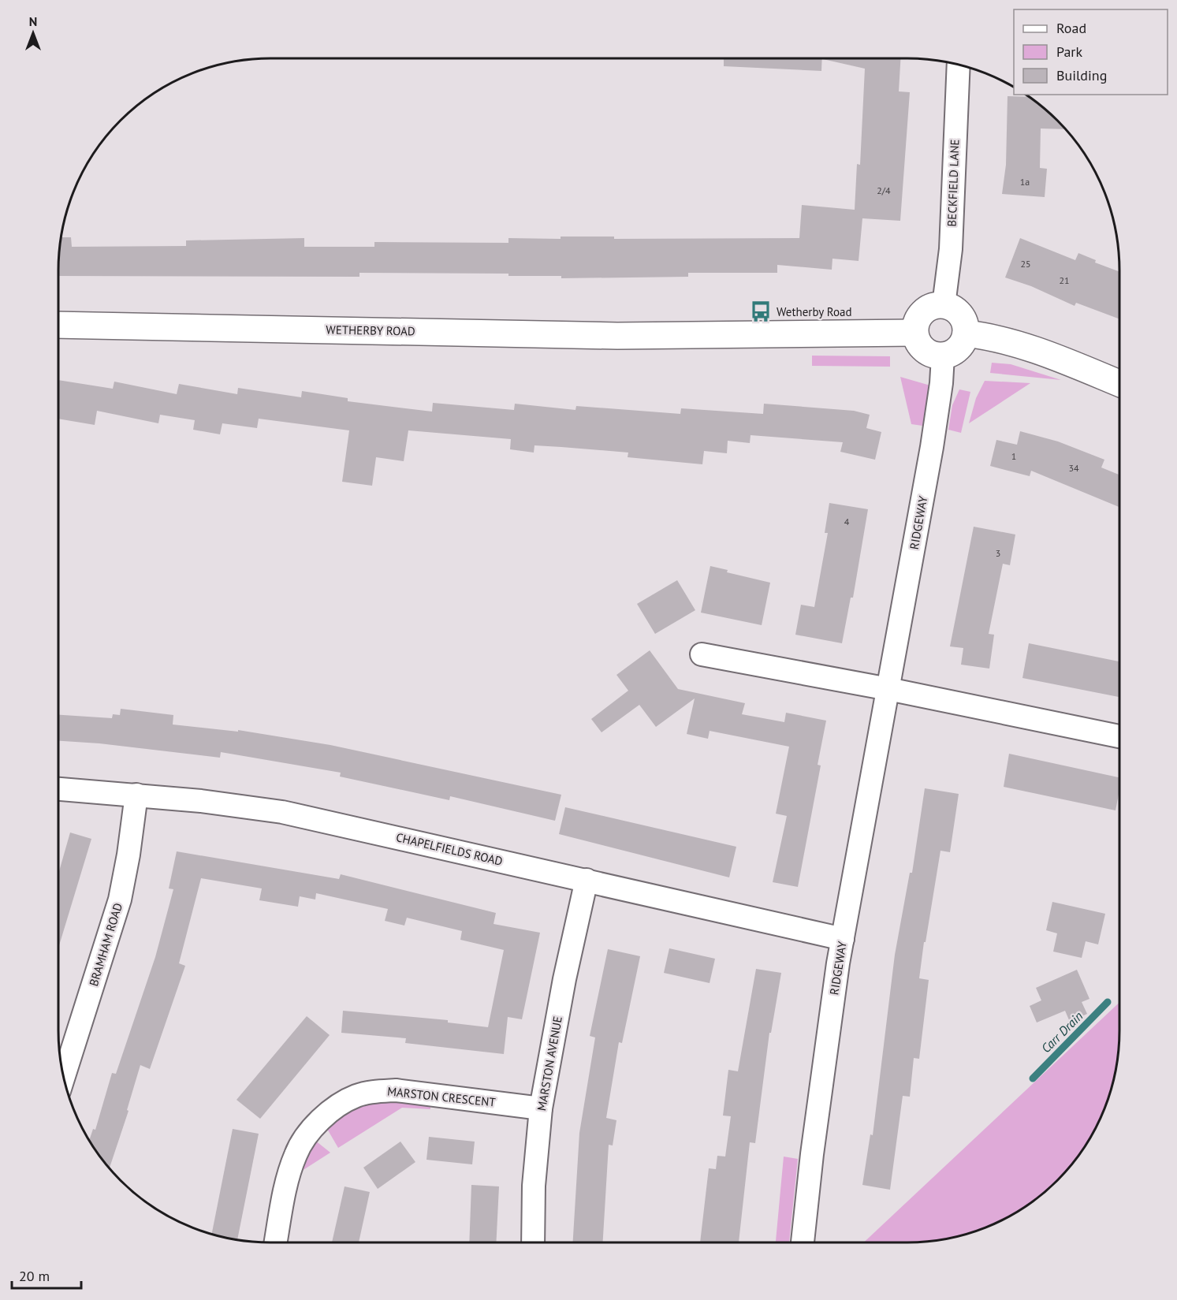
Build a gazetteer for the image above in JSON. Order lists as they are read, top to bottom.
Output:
{
  "streets": {
    "main road": ["WETHERBY ROAD"],
    "street": [
      "BECKFIELD LANE",
      "RIDGEWAY",
      "CHAPELFIELDS ROAD",
      "BRAMHAM ROAD",
      "MARSTON AVENUE",
      "MARSTON CRESCENT"
    ]
  },
  "crossings": [
    ["BECKFIELD LANE", "WETHERBY ROAD"],
    ["BECKFIELD LANE", "RIDGEWAY"],
    ["WETHERBY ROAD", "RIDGEWAY"],
    ["RIDGEWAY", "CHAPELFIELDS ROAD"],
    ["CHAPELFIELDS ROAD", "BRAMHAM ROAD"],
    ["CHAPELFIELDS ROAD", "MARSTON AVENUE"],
    ["MARSTON AVENUE", "MARSTON CRESCENT"]
  ],
  "water": ["Carr Drain"],
  "places": {
    "bus stop": ["Wetherby Road"]
  },
  "house_numbers": [
    "1a",
    "2/4",
    "25",
    "21",
    "1",
    "34",
    "4",
    "3"
  ],
  "legend": ["Road", "Park", "Building"],
  "scale_bar": "20 m",
  "north": "top"
}
